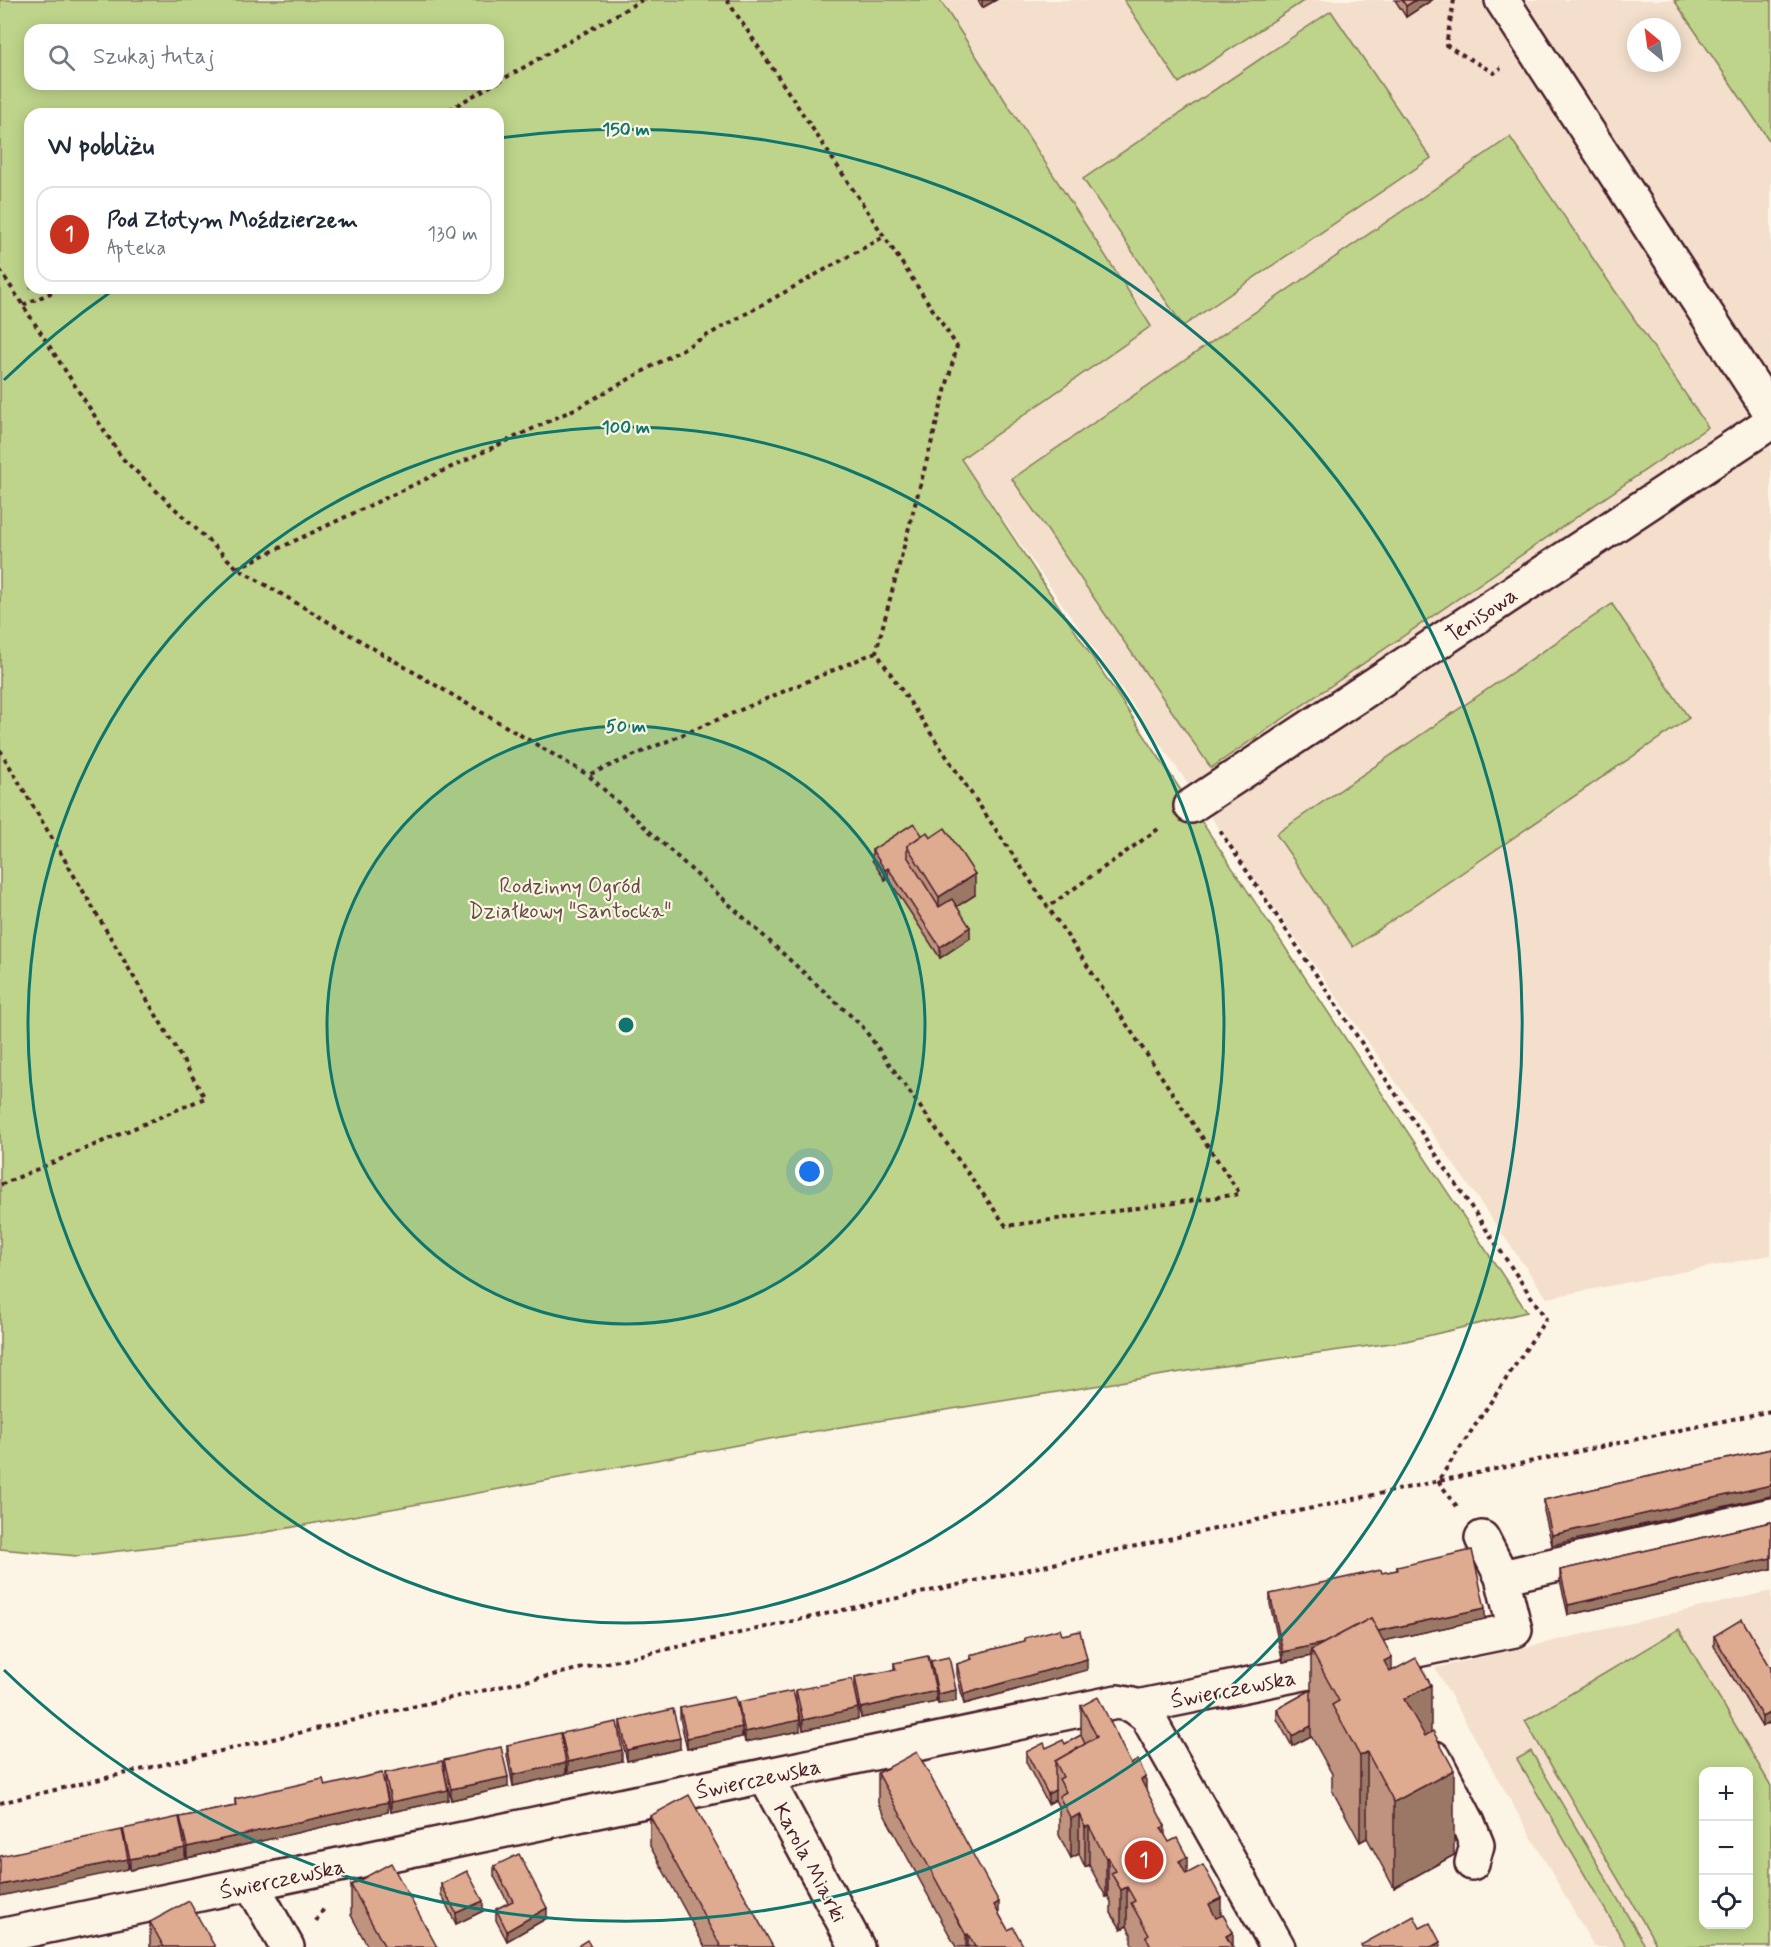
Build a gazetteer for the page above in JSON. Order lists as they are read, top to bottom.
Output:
{
  "streets": {
    "street": ["Tenisowa", "Świerczewska", "Karola Miarki"]
  },
  "crossings": [
    ["Świerczewska", "Karola Miarki"]
  ],
  "parks": ["Rodzinny Ogród Działkowy \"Santocka\""],
  "north": "top left",
  "page": {
    "search": "Szukaj tutaj",
    "heading": "W pobliżu",
    "list": [
      {
        "mark": "1",
        "name": "Pod Złotym Moździerzem",
        "note": "Apteka",
        "value": "130 m"
      }
    ],
    "map_buttons": ["+", "−"],
    "pins": "1"
  },
  "rings": ["150 m", "100 m", "50 m"]
}
